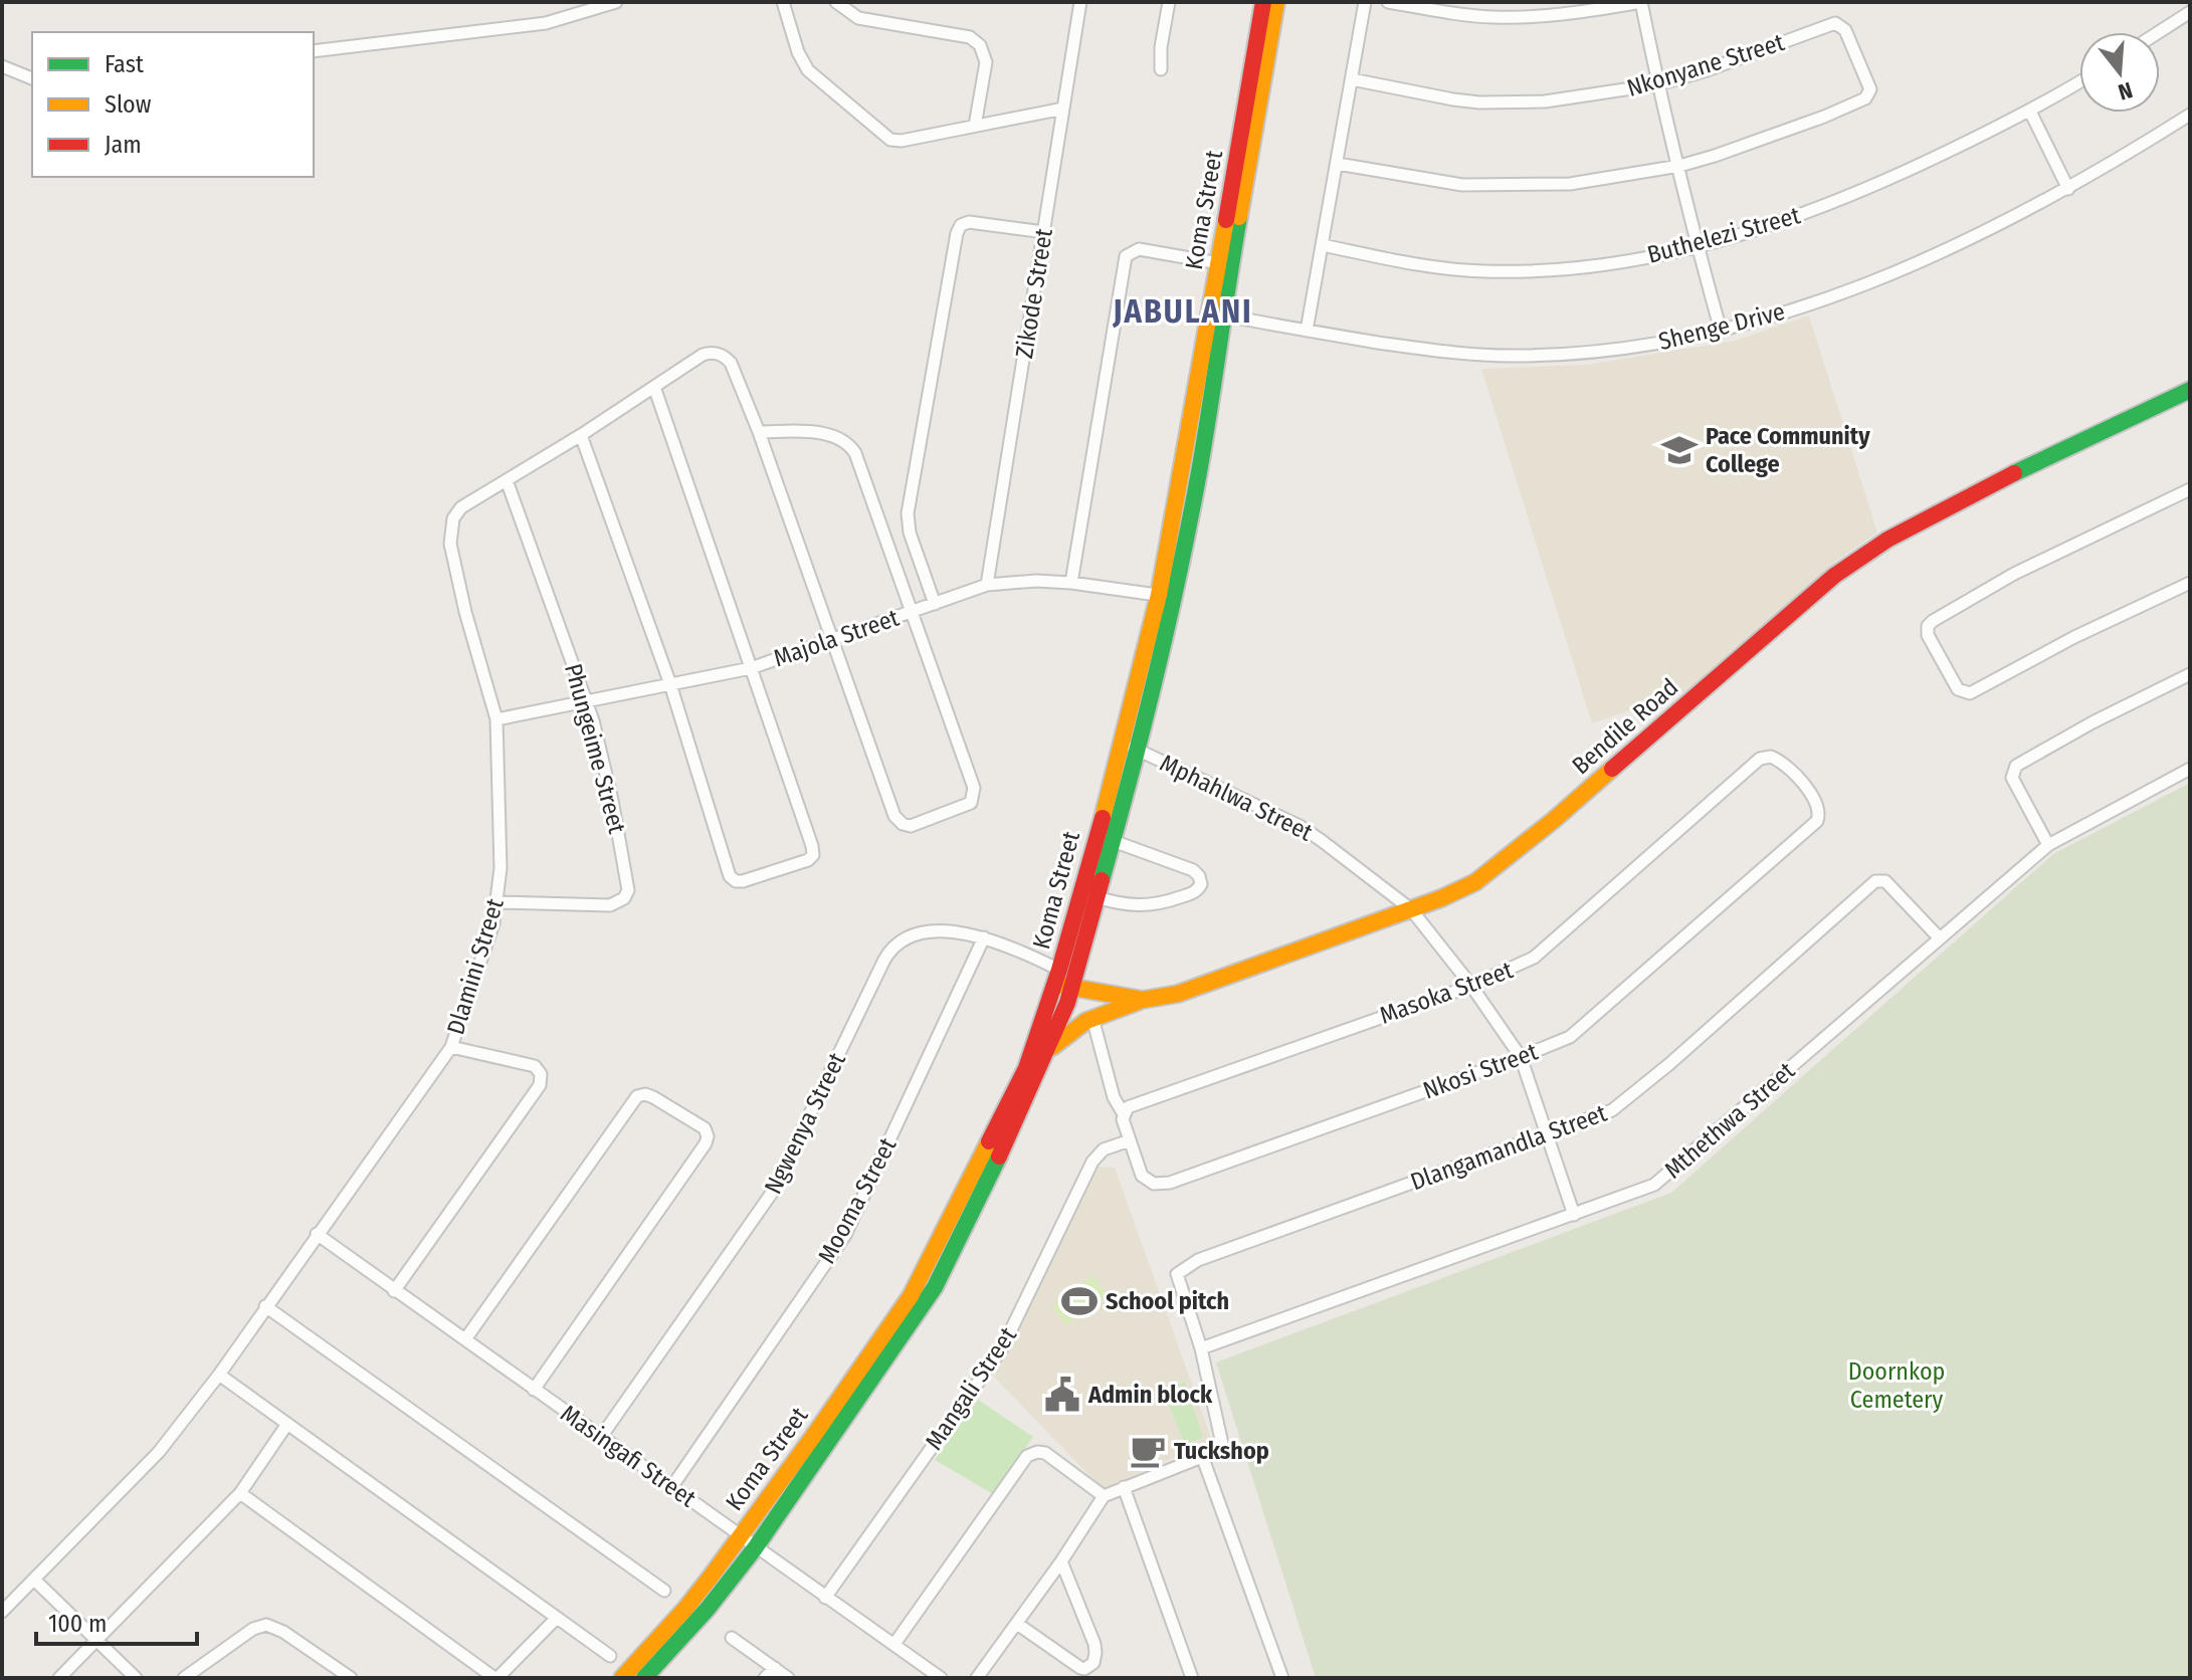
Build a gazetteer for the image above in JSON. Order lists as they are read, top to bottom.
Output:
{
  "streets": {
    "main road": ["Koma Street", "Bendile Road"],
    "street": [
      "Nkonyane Street",
      "Buthelezi Street",
      "Zikode Street",
      "Shenge Drive",
      "Majola Street",
      "Phungeime Street",
      "Mphahlwa Street",
      "Dlamini Street",
      "Masoka Street",
      "Nkosi Street",
      "Mthethwa Street",
      "Ngwenya Street",
      "Dlangamandla Street",
      "Mooma Street",
      "Mangali Street",
      "Masingafi Street"
    ]
  },
  "crossings": [
    ["Koma Street", "Shenge Drive"],
    ["Koma Street", "Majola Street"],
    ["Koma Street", "Bendile Road"],
    ["Koma Street", "Mphahlwa Street"],
    ["Koma Street", "Ngwenya Street"],
    ["Koma Street", "Masingafi Street"],
    ["Zikode Street", "Majola Street"],
    ["Majola Street", "Phungeime Street"],
    ["Majola Street", "Dlamini Street"],
    ["Bendile Road", "Mphahlwa Street"],
    ["Bendile Road", "Ngwenya Street"],
    ["Phungeime Street", "Dlamini Street"],
    ["Mphahlwa Street", "Masoka Street"],
    ["Mphahlwa Street", "Nkosi Street"],
    ["Mphahlwa Street", "Mthethwa Street"],
    ["Mphahlwa Street", "Dlangamandla Street"],
    ["Dlamini Street", "Masingafi Street"],
    ["Masoka Street", "Nkosi Street"],
    ["Nkosi Street", "Mangali Street"],
    ["Mthethwa Street", "Dlangamandla Street"],
    ["Ngwenya Street", "Mooma Street"],
    ["Ngwenya Street", "Masingafi Street"],
    ["Mooma Street", "Masingafi Street"],
    ["Mangali Street", "Masingafi Street"]
  ],
  "districts": ["JABULANI"],
  "parks": ["Doornkop Cemetery"],
  "places": {
    "school or university": ["Pace Community College"],
    "sports": ["School pitch"],
    "public building": ["Admin block"],
    "cafe": ["Tuckshop"]
  },
  "legend": ["Fast", "Slow", "Jam"],
  "scale_bar": "100 m",
  "north": "bottom"
}
